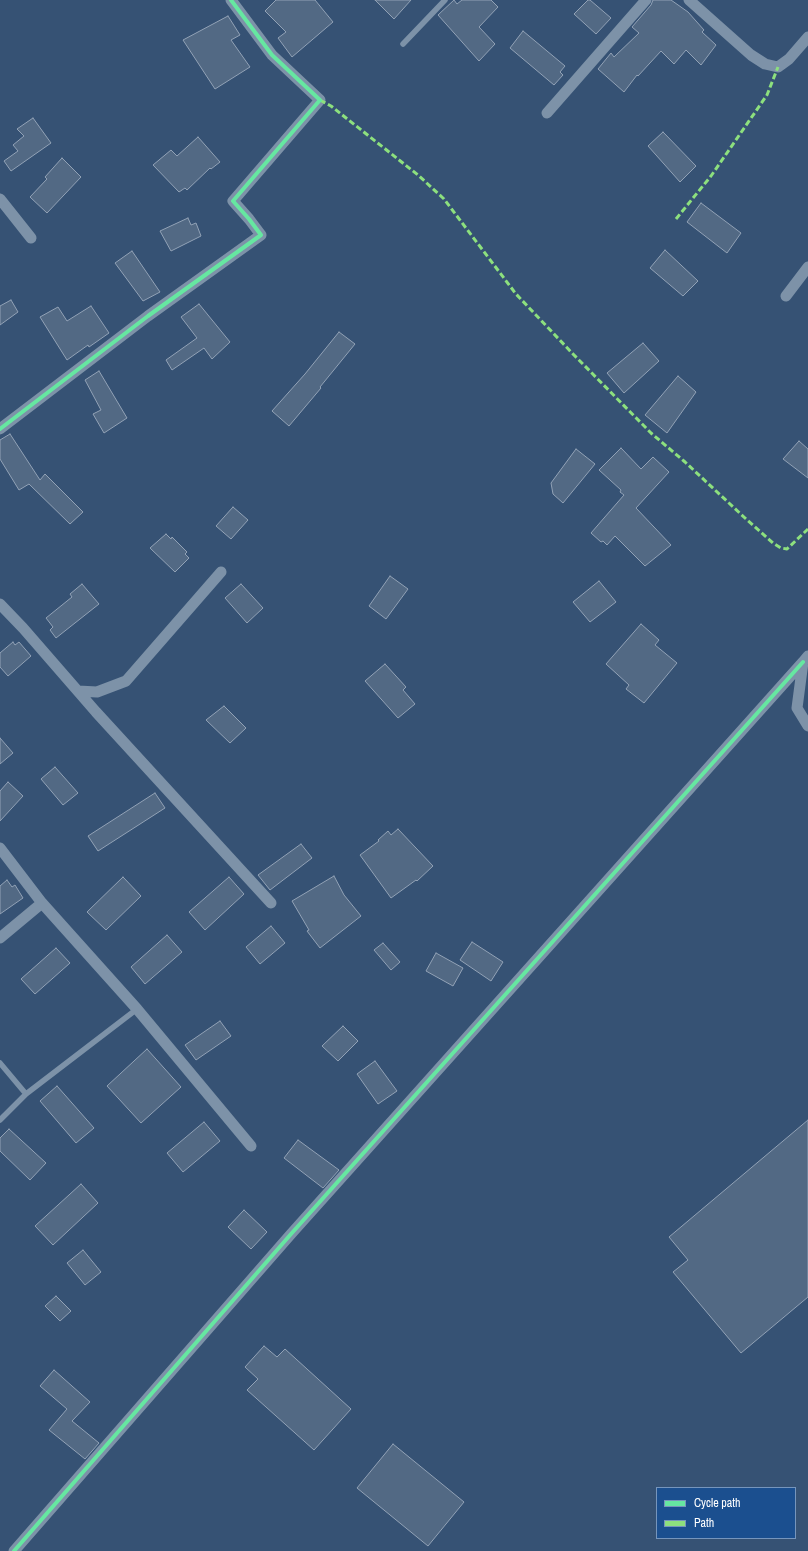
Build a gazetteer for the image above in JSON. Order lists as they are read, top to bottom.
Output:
{
  "legend": ["Cycle path", "Path"]
}
